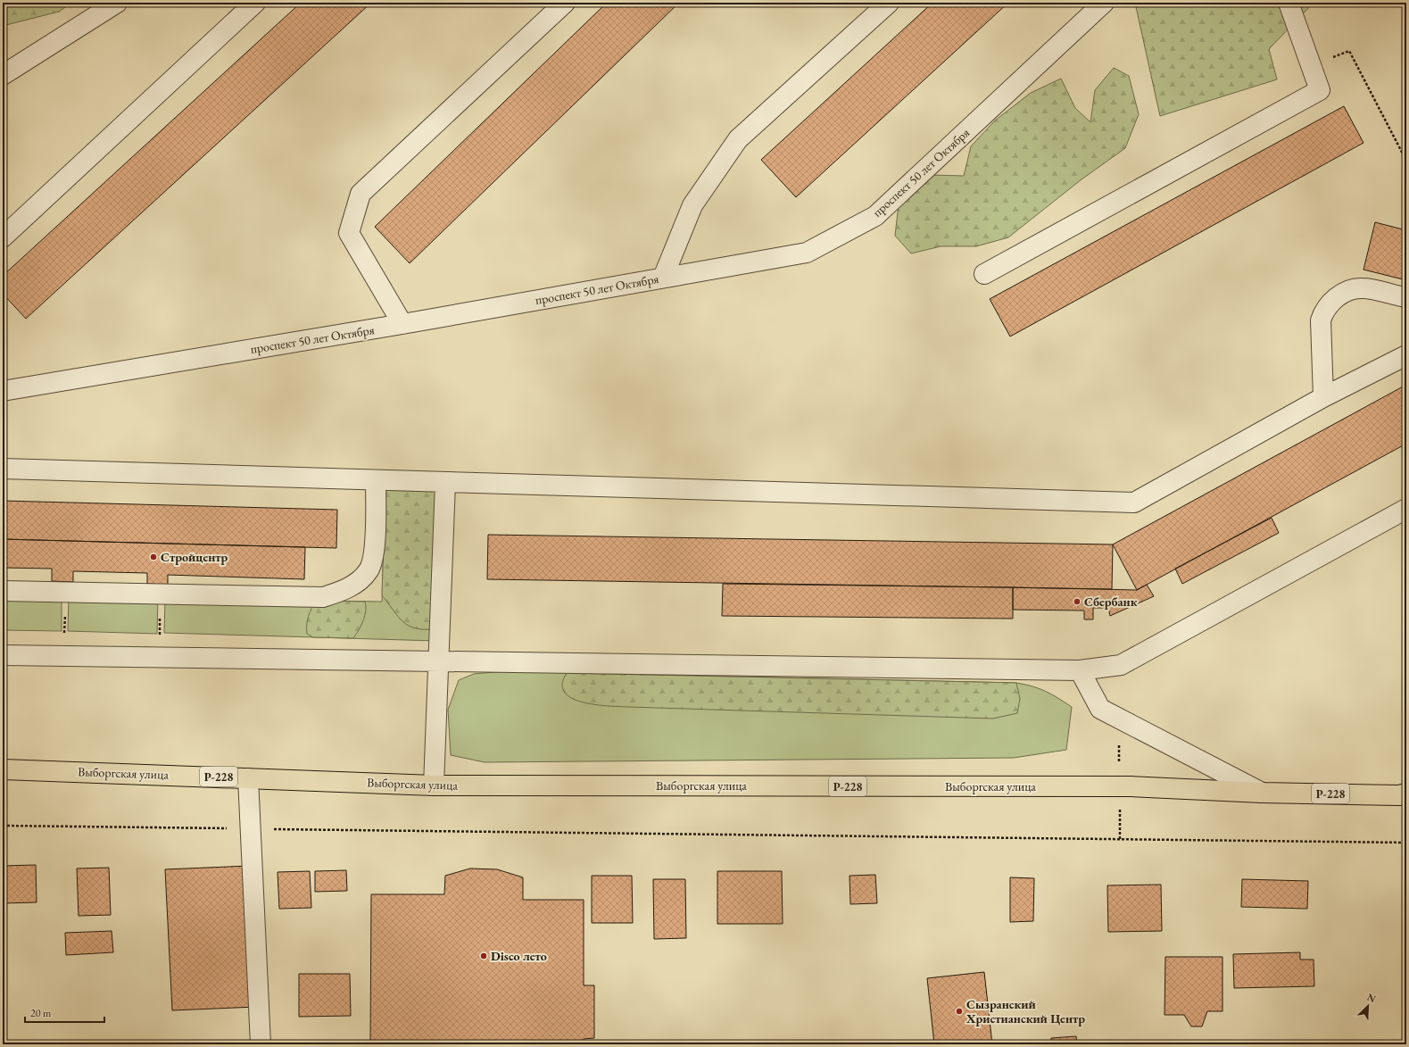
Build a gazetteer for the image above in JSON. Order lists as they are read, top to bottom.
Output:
{
  "streets": {
    "main road": ["Выборгская улица", "Р-228"],
    "street": ["проспект 50 лет Октября"]
  },
  "places": [
    "Стройцентр",
    "Сбербанк",
    "Disco лето",
    "Сызранский Христианский Центр"
  ],
  "scale_bar": "20 m",
  "north": "top right"
}
